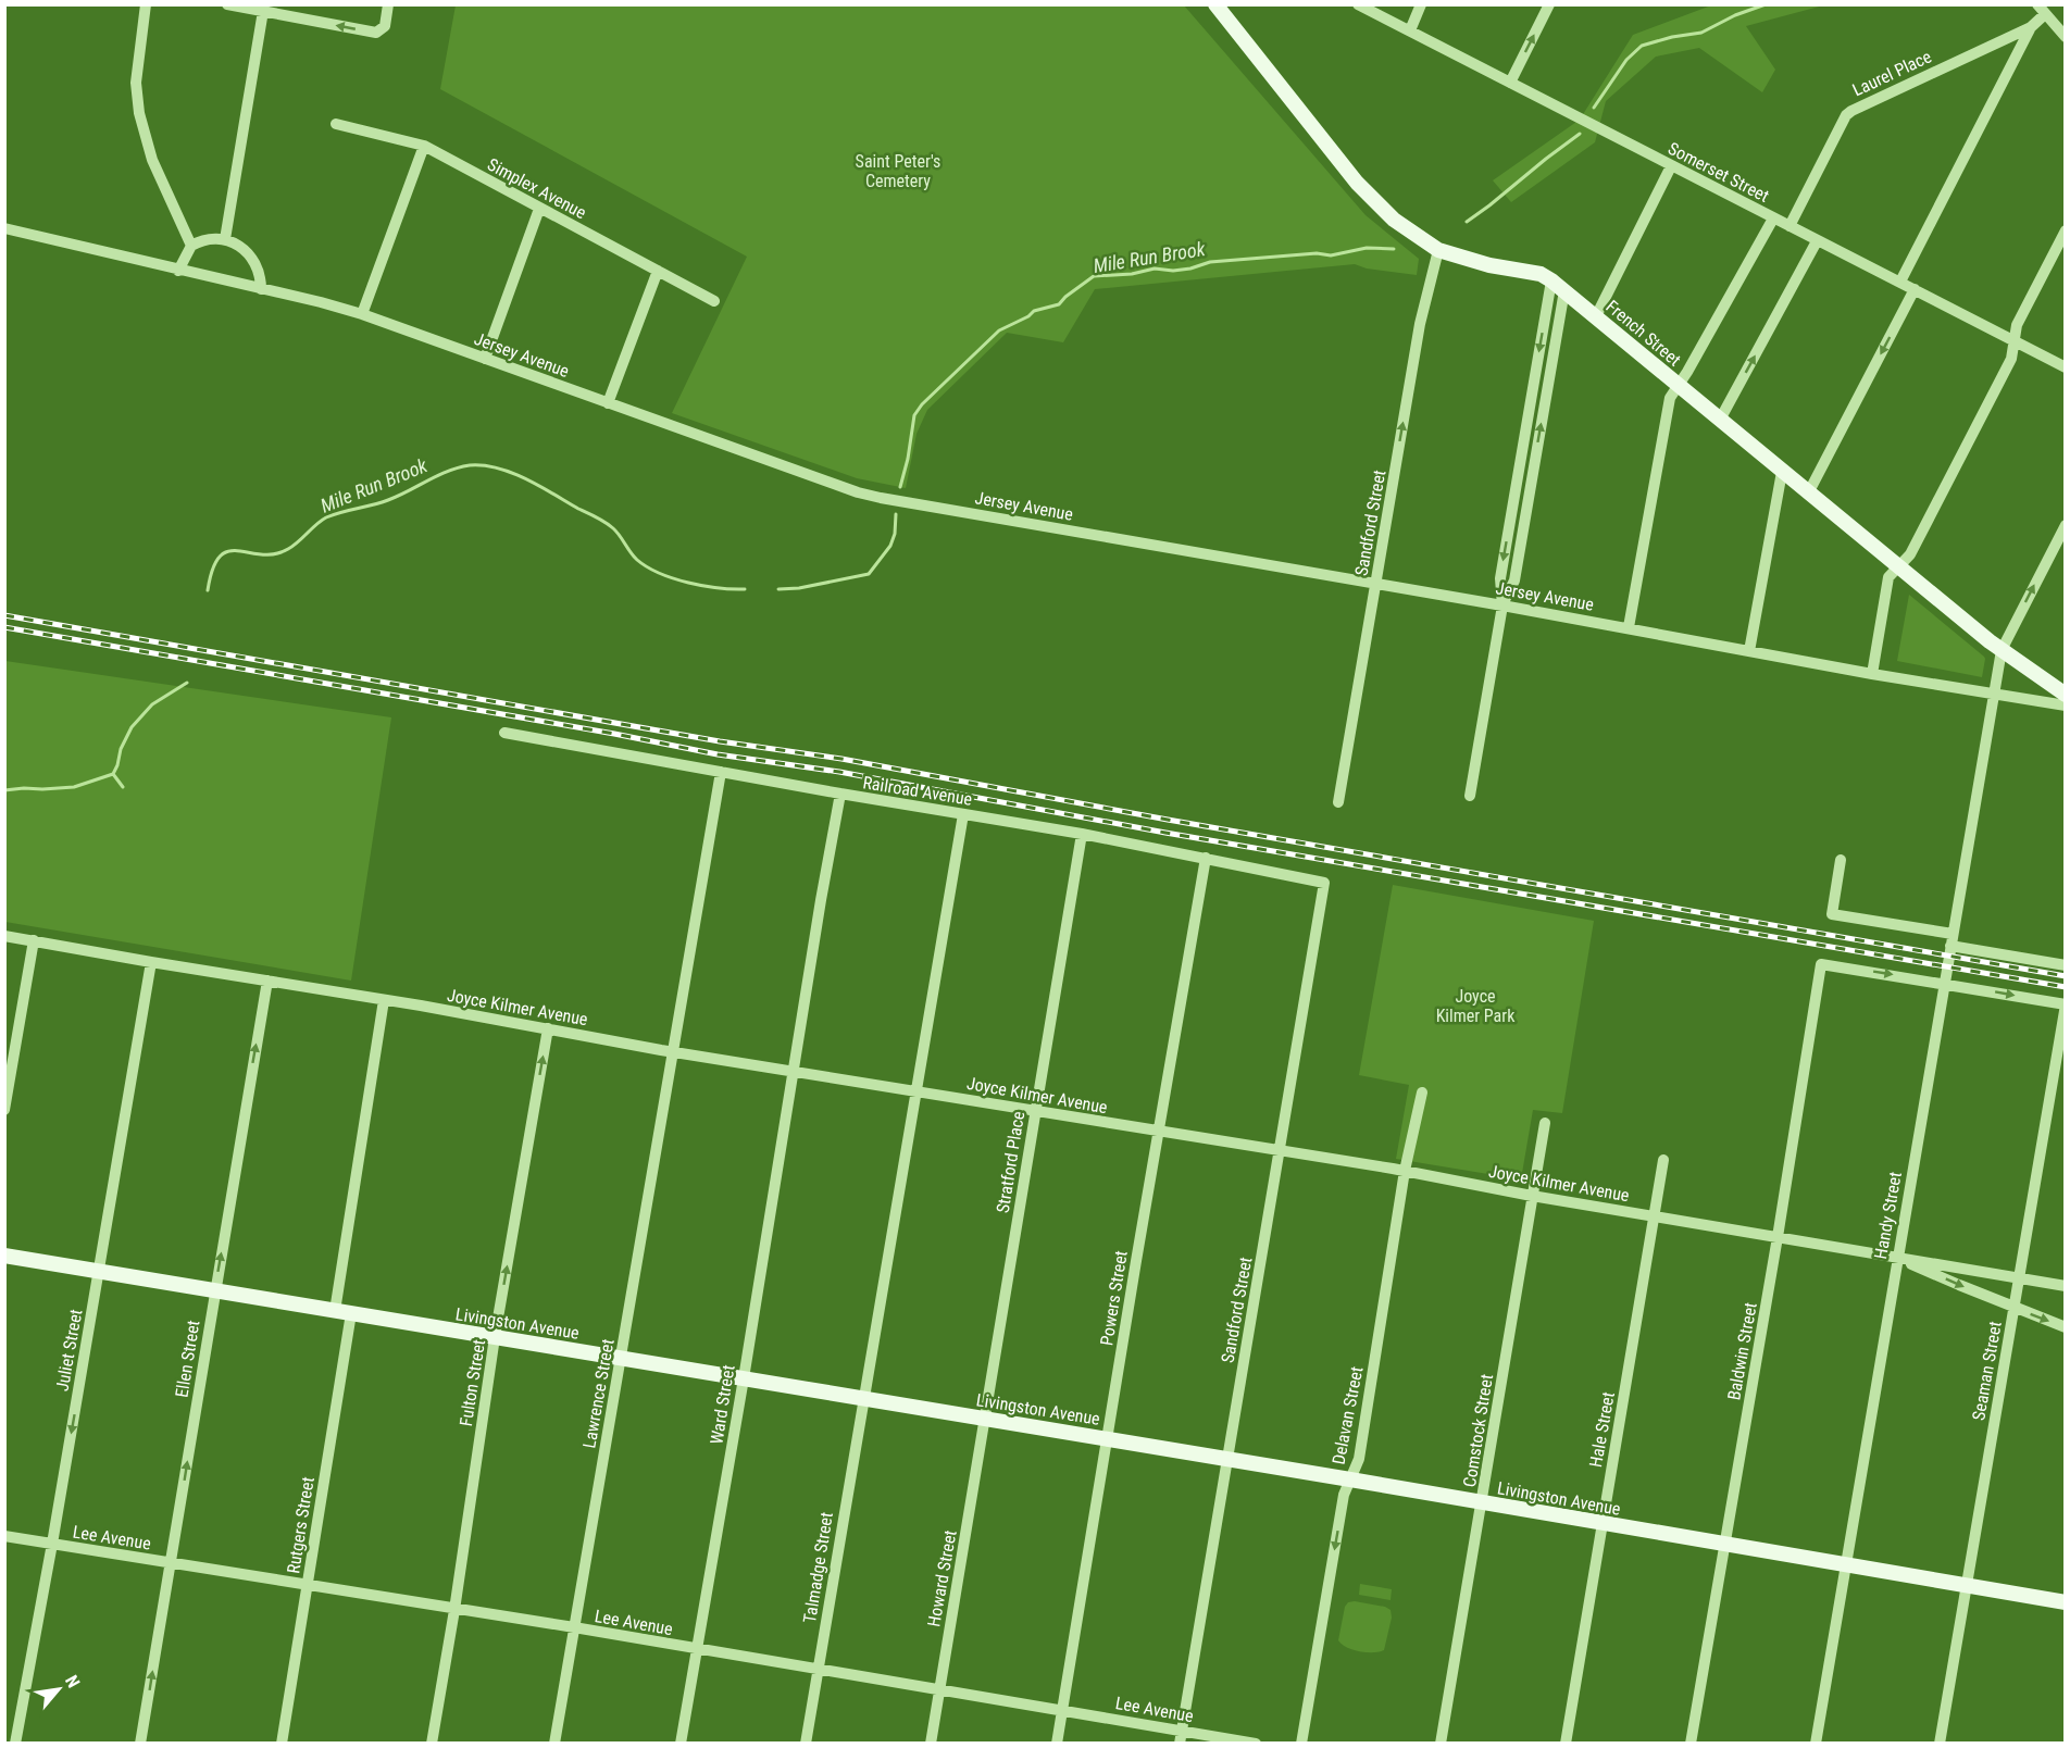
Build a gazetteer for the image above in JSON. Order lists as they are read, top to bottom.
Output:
{
  "streets": {
    "main road": ["French Street", "Livingston Avenue"],
    "street": [
      "Laurel Place",
      "Somerset Street",
      "Simplex Avenue",
      "Jersey Avenue",
      "Sandford Street",
      "Railroad Avenue",
      "Joyce Kilmer Avenue",
      "Stratford Place",
      "Handy Street",
      "Powers Street",
      "Juliet Street",
      "Baldwin Street",
      "Ellen Street",
      "Seaman Street",
      "Fulton Street",
      "Lawrence Street",
      "Ward Street",
      "Delavan Street",
      "Hale Street",
      "Comstock Street",
      "Rutgers Street",
      "Lee Avenue",
      "Talmadge Street",
      "Howard Street"
    ]
  },
  "crossings": [
    ["Laurel Place", "Somerset Street"],
    ["French Street", "Sandford Street"],
    ["French Street", "Handy Street"],
    ["Jersey Avenue", "Sandford Street"],
    ["Jersey Avenue", "Handy Street"],
    ["Sandford Street", "Railroad Avenue"],
    ["Sandford Street", "Joyce Kilmer Avenue"],
    ["Sandford Street", "Livingston Avenue"],
    ["Sandford Street", "Lee Avenue"],
    ["Railroad Avenue", "Stratford Place"],
    ["Railroad Avenue", "Powers Street"],
    ["Railroad Avenue", "Lawrence Street"],
    ["Railroad Avenue", "Ward Street"],
    ["Railroad Avenue", "Talmadge Street"],
    ["Joyce Kilmer Avenue", "Stratford Place"],
    ["Joyce Kilmer Avenue", "Handy Street"],
    ["Joyce Kilmer Avenue", "Powers Street"],
    ["Joyce Kilmer Avenue", "Juliet Street"],
    ["Joyce Kilmer Avenue", "Baldwin Street"],
    ["Joyce Kilmer Avenue", "Ellen Street"],
    ["Joyce Kilmer Avenue", "Seaman Street"],
    ["Joyce Kilmer Avenue", "Fulton Street"],
    ["Joyce Kilmer Avenue", "Lawrence Street"],
    ["Joyce Kilmer Avenue", "Ward Street"],
    ["Joyce Kilmer Avenue", "Delavan Street"],
    ["Joyce Kilmer Avenue", "Hale Street"],
    ["Joyce Kilmer Avenue", "Comstock Street"],
    ["Joyce Kilmer Avenue", "Talmadge Street"],
    ["Stratford Place", "Livingston Avenue"],
    ["Stratford Place", "Howard Street"],
    ["Handy Street", "Livingston Avenue"],
    ["Handy Street", "Baldwin Street"],
    ["Powers Street", "Livingston Avenue"],
    ["Powers Street", "Lee Avenue"],
    ["Livingston Avenue", "Juliet Street"],
    ["Livingston Avenue", "Baldwin Street"],
    ["Livingston Avenue", "Ellen Street"],
    ["Livingston Avenue", "Seaman Street"],
    ["Livingston Avenue", "Fulton Street"],
    ["Livingston Avenue", "Lawrence Street"],
    ["Livingston Avenue", "Ward Street"],
    ["Livingston Avenue", "Delavan Street"],
    ["Livingston Avenue", "Hale Street"],
    ["Livingston Avenue", "Comstock Street"],
    ["Livingston Avenue", "Rutgers Street"],
    ["Livingston Avenue", "Talmadge Street"],
    ["Livingston Avenue", "Howard Street"],
    ["Juliet Street", "Lee Avenue"],
    ["Ellen Street", "Lee Avenue"],
    ["Fulton Street", "Lee Avenue"],
    ["Lawrence Street", "Lee Avenue"],
    ["Ward Street", "Lee Avenue"],
    ["Rutgers Street", "Lee Avenue"],
    ["Lee Avenue", "Talmadge Street"],
    ["Lee Avenue", "Howard Street"]
  ],
  "one_way": ["Ellen Street", "Fulton Street", "Delavan Street"],
  "water": ["Mile Run Brook"],
  "parks": ["Saint Peter's Cemetery", "Joyce Kilmer Park"],
  "north": "top right"
}
